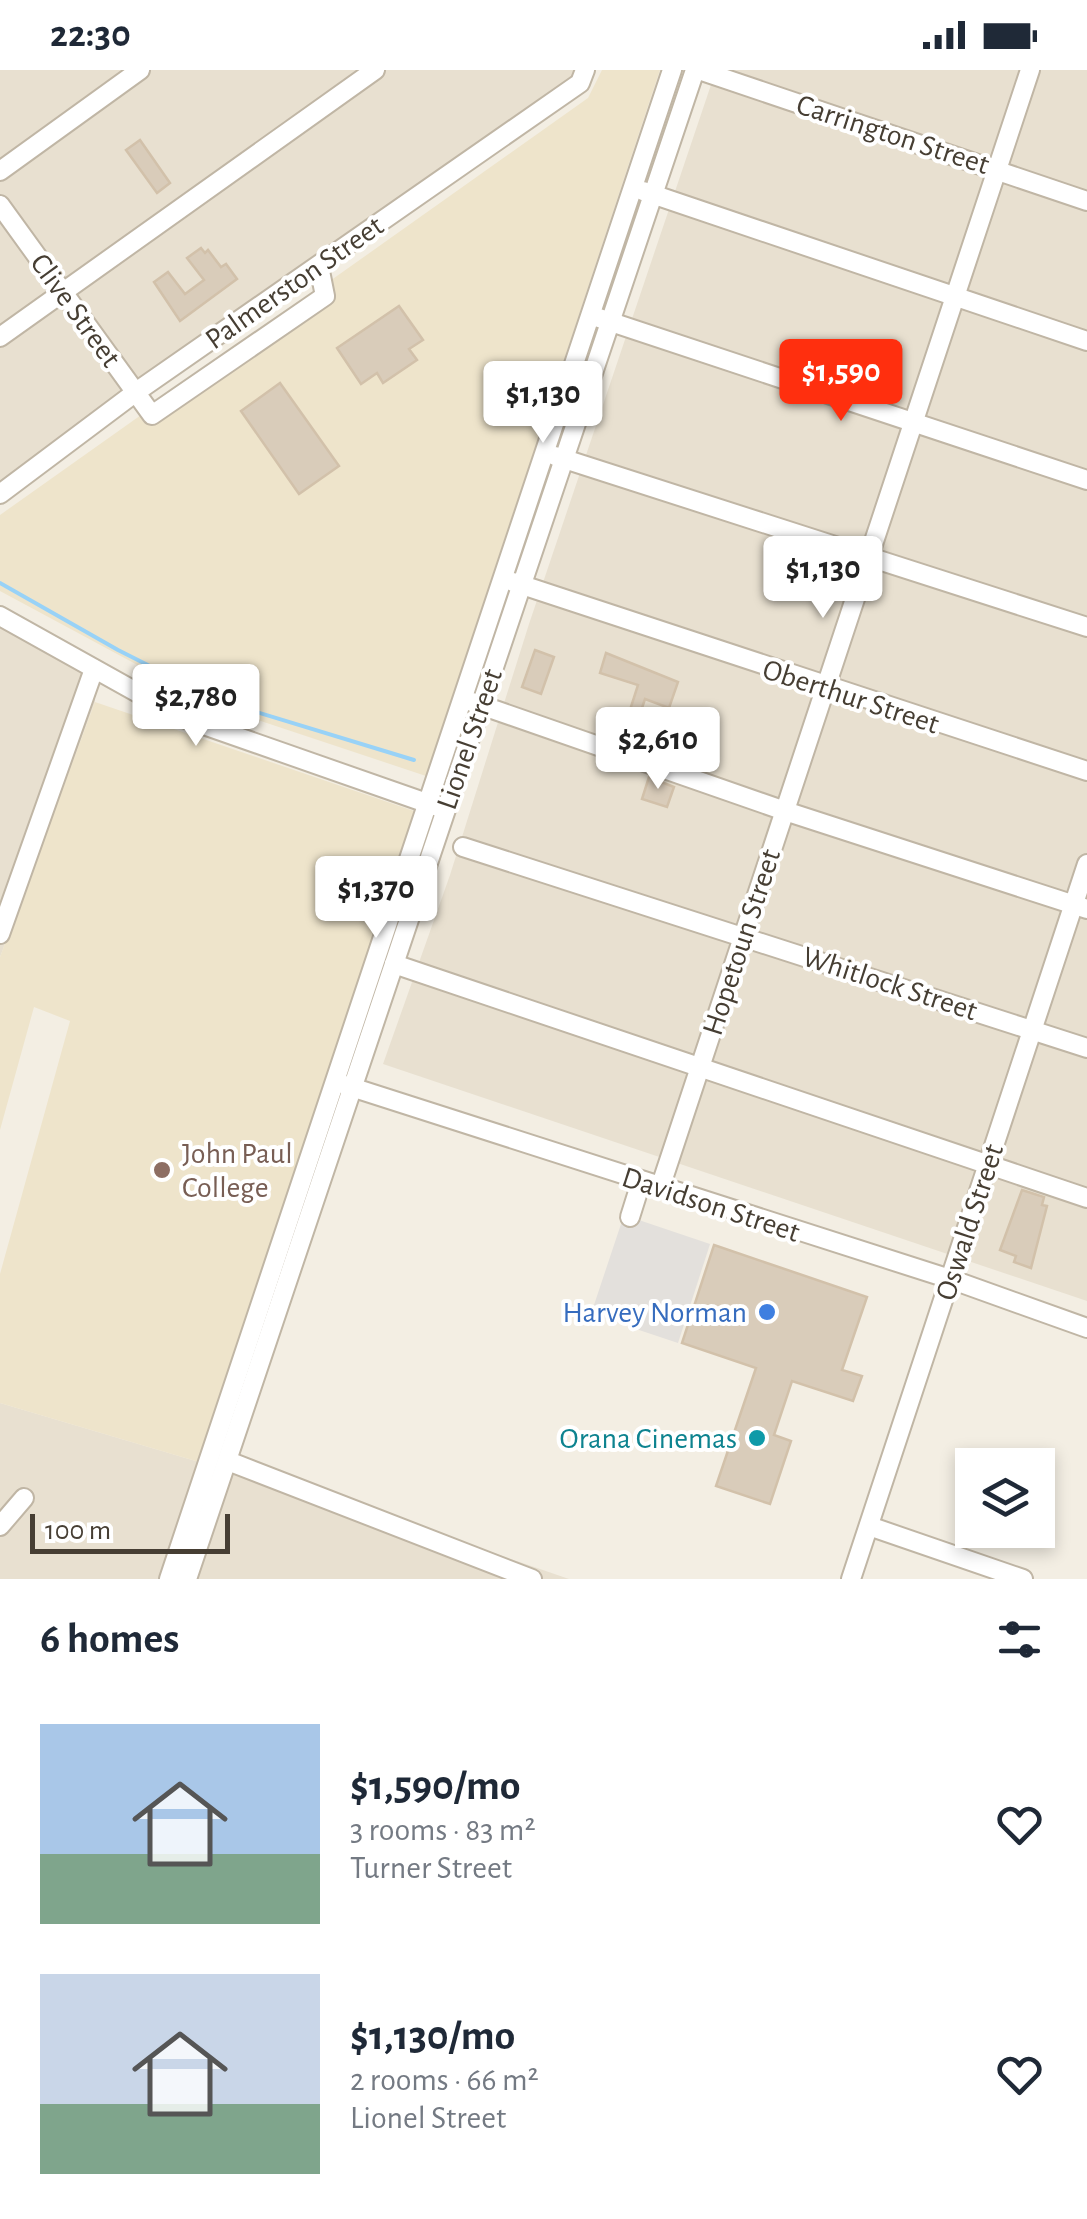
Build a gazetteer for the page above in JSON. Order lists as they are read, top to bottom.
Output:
{
  "streets": {
    "street": [
      "Carrington Street",
      "Palmerston Street",
      "Clive Street",
      "Oberthur Street",
      "Lionel Street",
      "Hopetoun Street",
      "Whitlock Street",
      "Davidson Street",
      "Oswald Street"
    ]
  },
  "crossings": [
    ["Carrington Street", "Lionel Street"],
    ["Carrington Street", "Hopetoun Street"],
    ["Palmerston Street", "Clive Street"],
    ["Oberthur Street", "Lionel Street"],
    ["Oberthur Street", "Hopetoun Street"],
    ["Lionel Street", "Davidson Street"],
    ["Hopetoun Street", "Whitlock Street"],
    ["Hopetoun Street", "Davidson Street"],
    ["Whitlock Street", "Oswald Street"],
    ["Davidson Street", "Oswald Street"]
  ],
  "places": ["John Paul College", "Harvey Norman", "Orana Cinemas"],
  "scale_bar": "100 m",
  "page": {
    "status": "22:30",
    "price": [
      "$1,590",
      "$1,130",
      "$1,130",
      "$2,780",
      "$2,610",
      "$1,370"
    ],
    "scale": "100 m",
    "heading": "6 homes",
    "list": [
      {
        "name": "$1,590/mo",
        "note": "3 rooms · 83 m² · Turner Street"
      },
      {
        "name": "$1,130/mo",
        "note": "2 rooms · 66 m² · Lionel Street"
      }
    ]
  }
}
